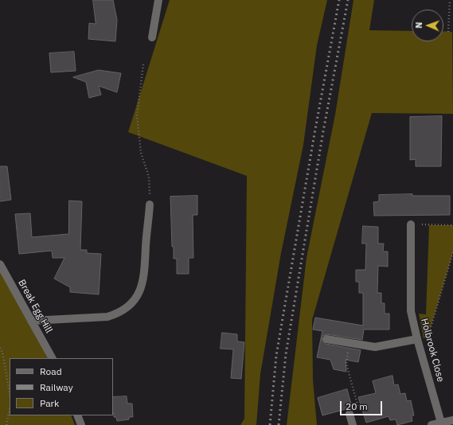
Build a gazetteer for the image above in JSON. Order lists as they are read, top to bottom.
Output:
{
  "streets": {
    "street": ["Break Egg Hill", "Holbrook Close"]
  },
  "legend": ["Road", "Railway", "Park"],
  "scale_bar": "20 m",
  "north": "left"
}
